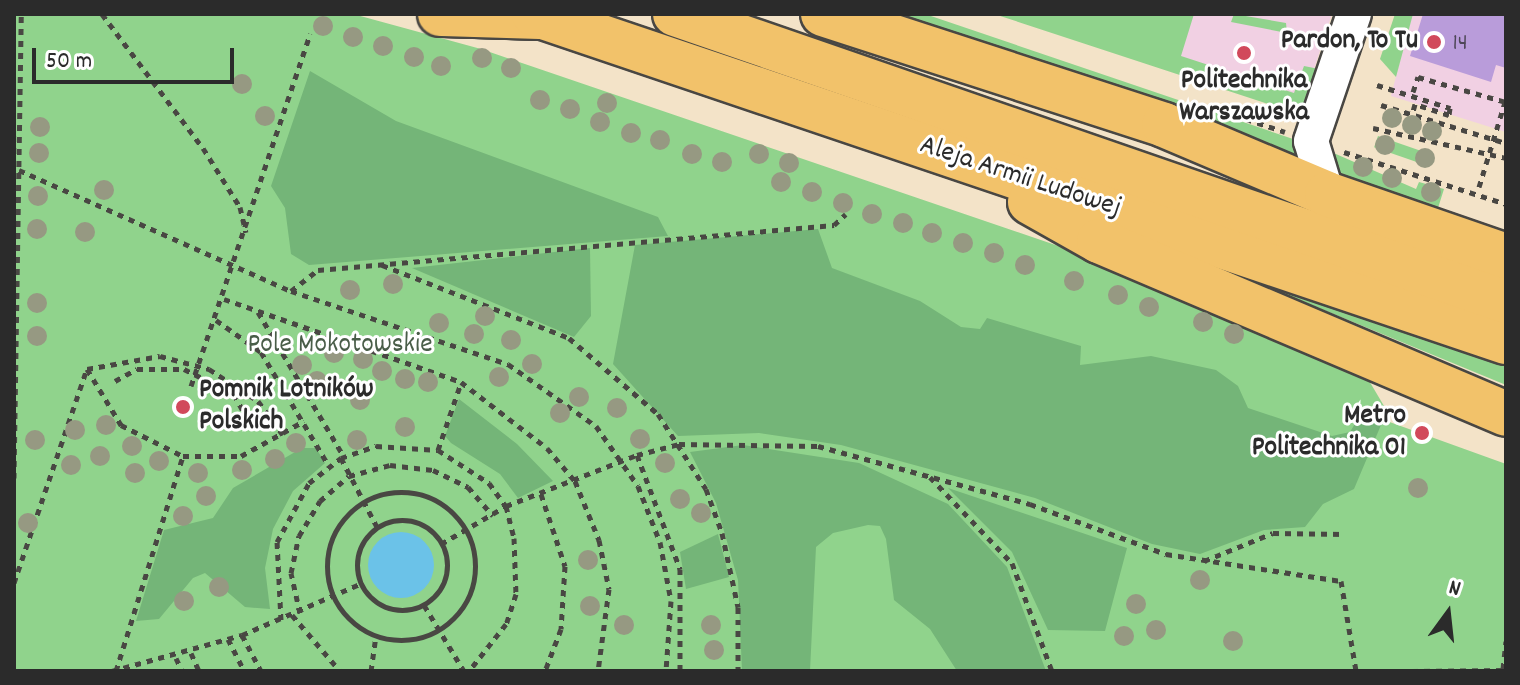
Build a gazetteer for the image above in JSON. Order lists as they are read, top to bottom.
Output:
{
  "streets": {
    "main road": ["Aleja Armii Ludowej"]
  },
  "parks": ["Pole Mokotowskie"],
  "places": [
    "Pardon, To Tu",
    "Politechnika Warszawska",
    "Pomnik Lotników Polskich",
    "Metro Politechnika 01"
  ],
  "house_numbers": ["14"],
  "scale_bar": "50 m",
  "north": "top"
}
